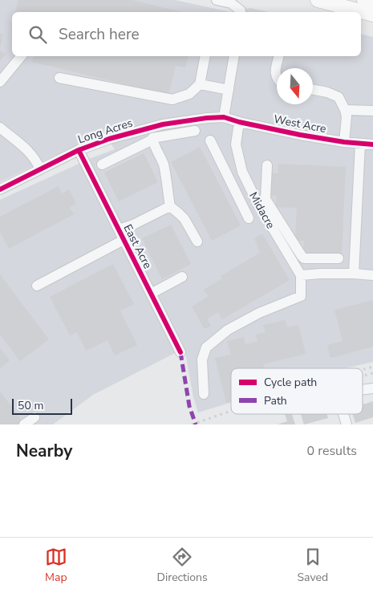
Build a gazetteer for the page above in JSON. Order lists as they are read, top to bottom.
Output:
{
  "streets": {
    "street": [
      "West Acre",
      "Long Acres",
      "Midacre",
      "East Acre"
    ]
  },
  "crossings": [
    ["West Acre", "Long Acres"],
    ["West Acre", "Midacre"],
    ["Long Acres", "East Acre"]
  ],
  "legend": ["Cycle path", "Path"],
  "scale_bar": "50 m",
  "north": "bottom",
  "page": {
    "search": "Search here",
    "scale": "50 m",
    "heading": ["Nearby", "0 results"],
    "nav": ["Map", "Directions", "Saved"]
  }
}
